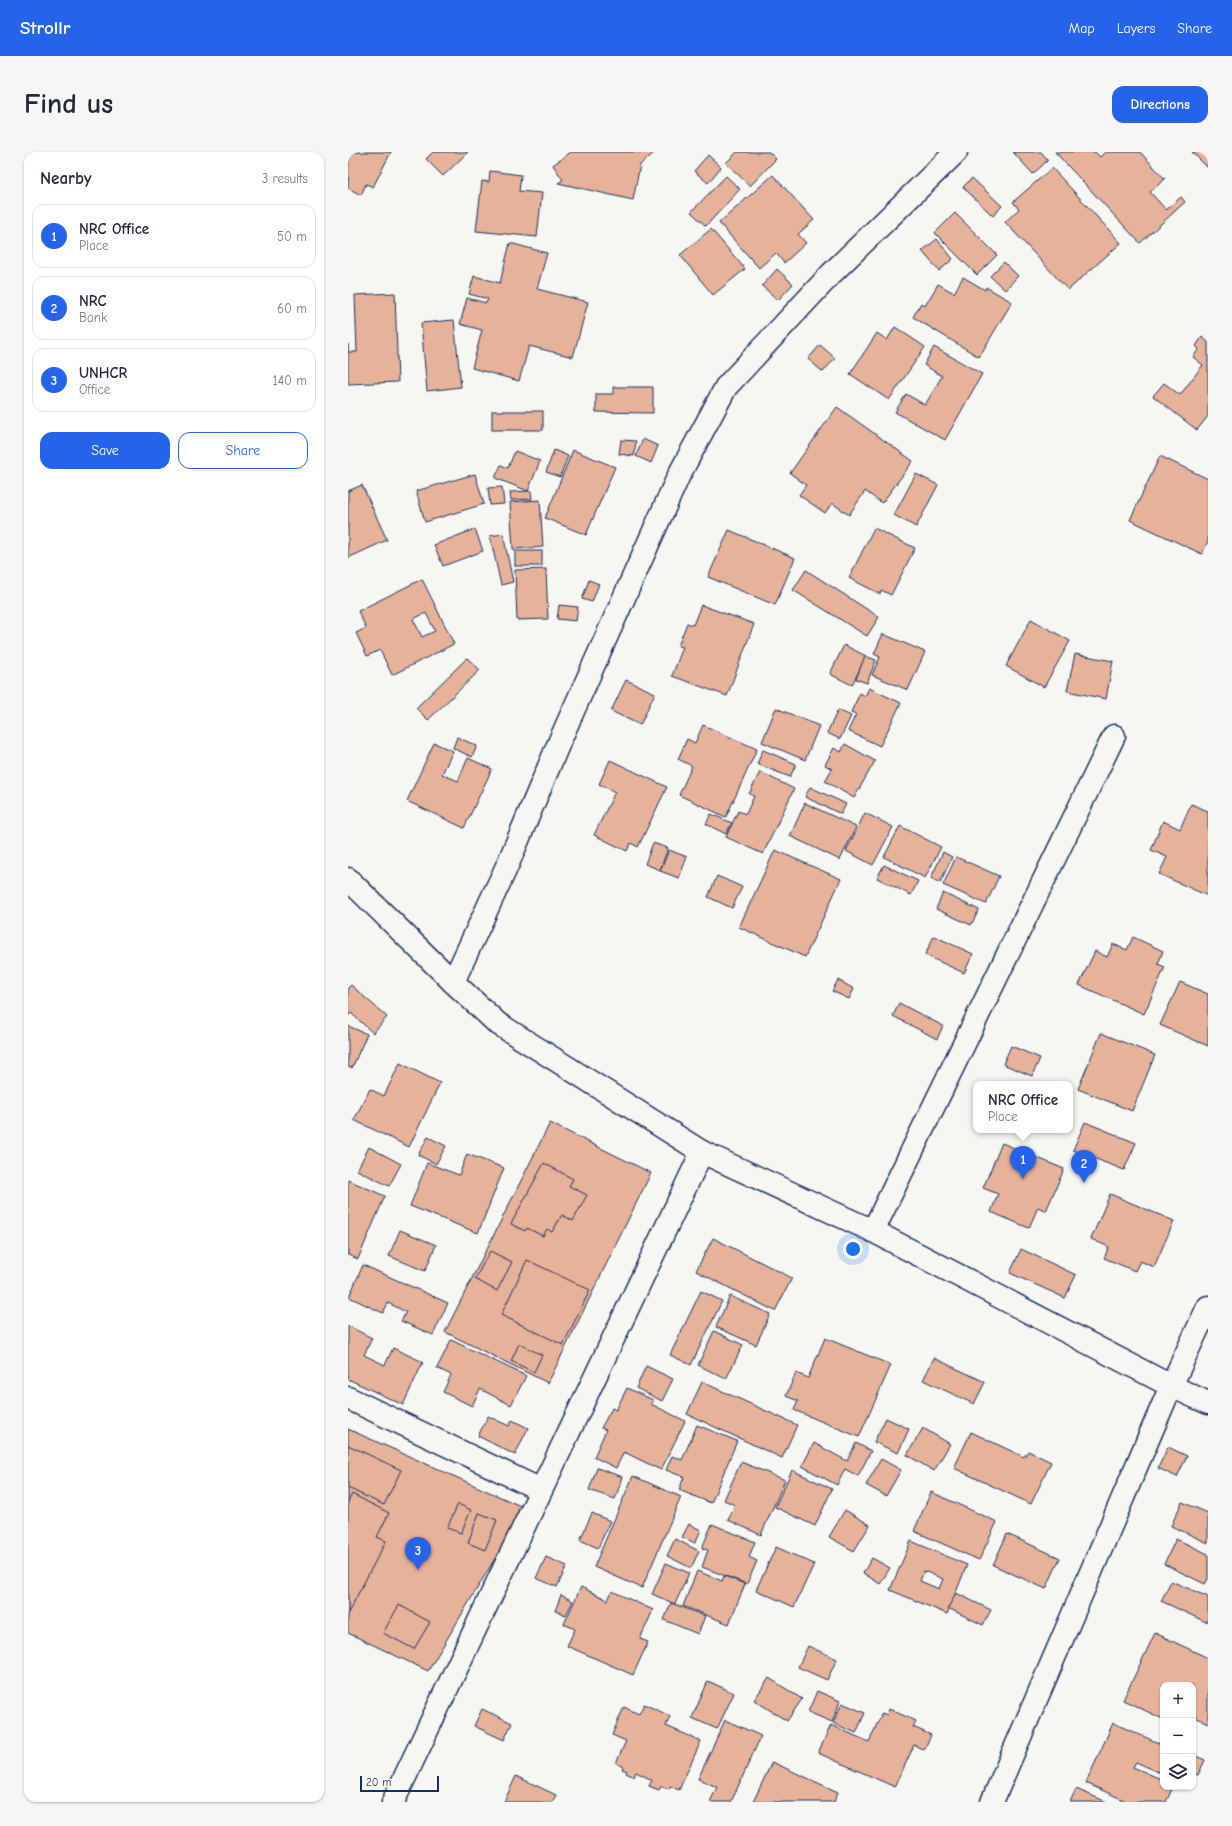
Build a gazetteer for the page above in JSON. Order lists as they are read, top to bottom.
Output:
{
  "scale_bar": "20 m",
  "page": {
    "header": "Strollr",
    "nav": ["Map", "Layers", "Share"],
    "buttons": [
      "Directions",
      ["Save", "Share"]
    ],
    "title": "Find us",
    "heading": ["Nearby", "3 results"],
    "list": [
      {
        "mark": "1",
        "name": "NRC Office",
        "note": "Place",
        "value": "50 m"
      },
      {
        "mark": "2",
        "name": "NRC",
        "note": "Bank",
        "value": "60 m"
      },
      {
        "mark": "3",
        "name": "UNHCR",
        "note": "Office",
        "value": "140 m"
      }
    ],
    "popup": ["NRC Office", "Place"],
    "pins": ["1", "2", "3"],
    "map_buttons": ["+", "−"],
    "scale": "20 m"
  }
}
